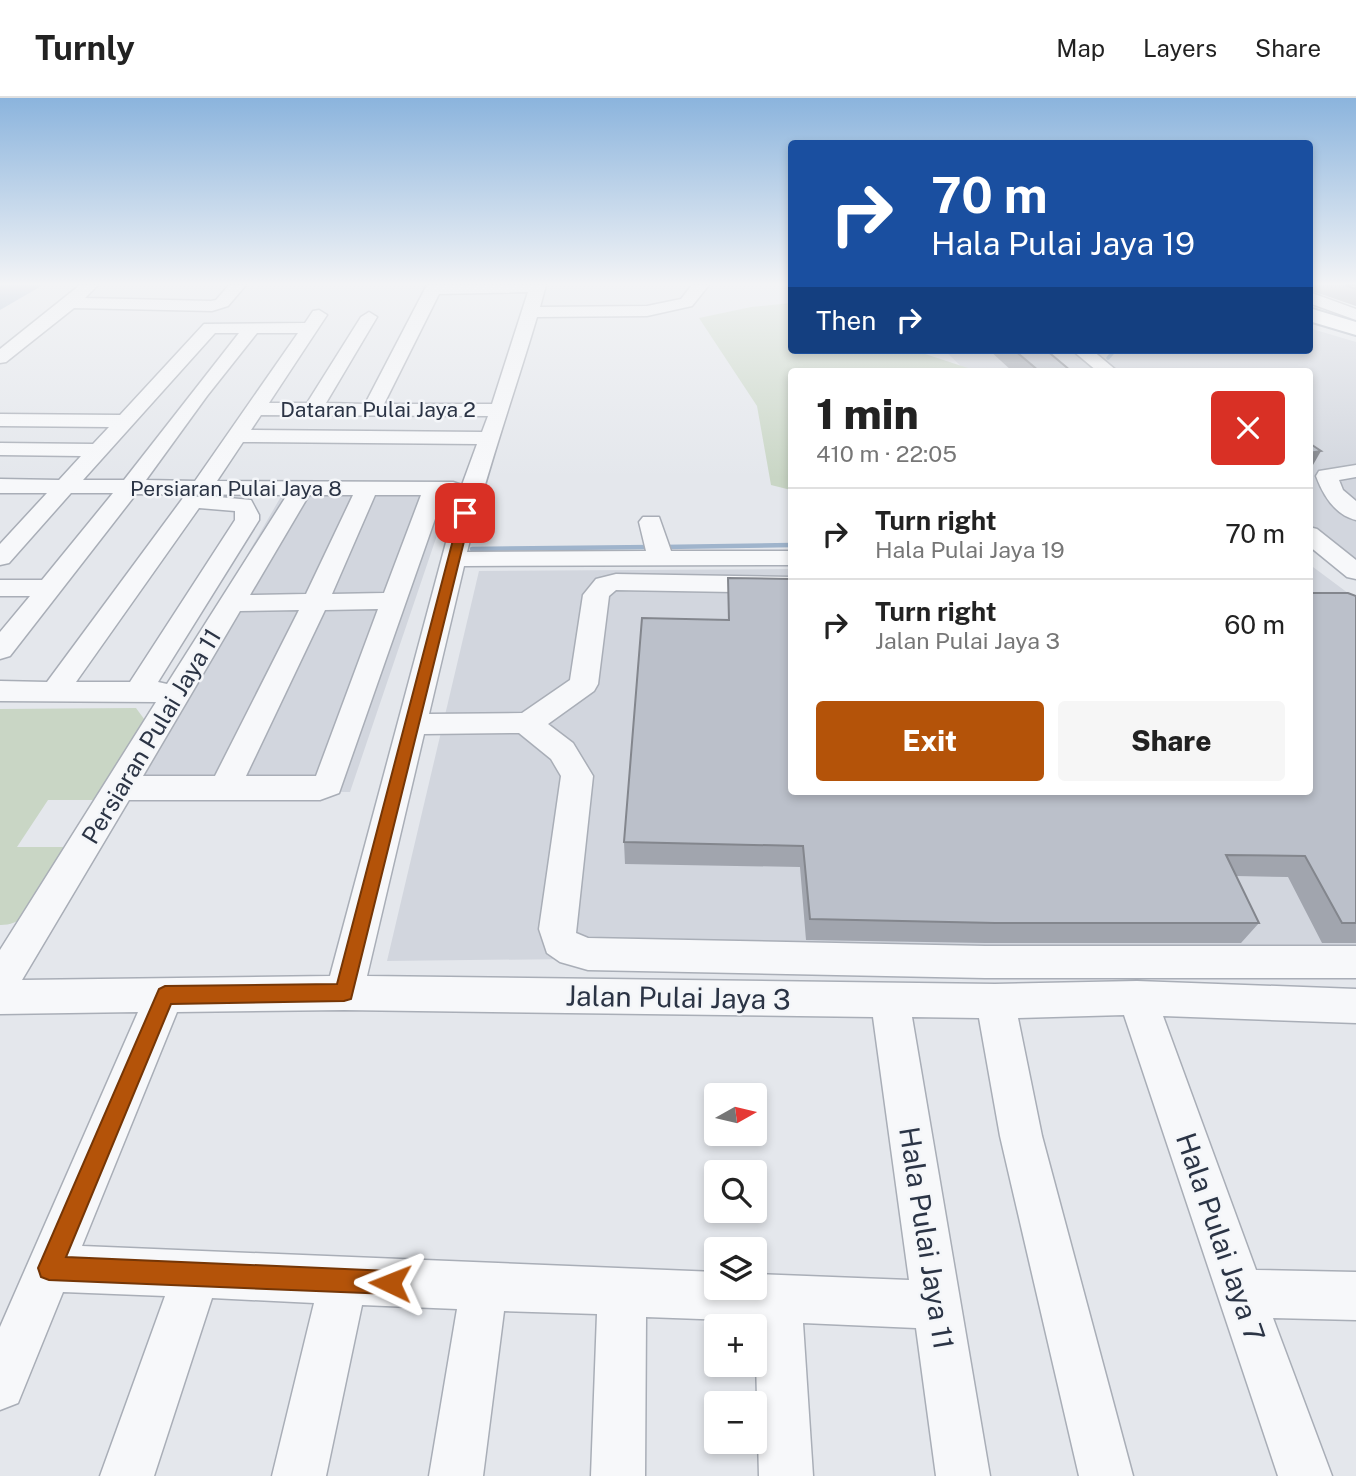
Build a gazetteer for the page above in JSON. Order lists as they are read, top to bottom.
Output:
{
  "streets": {
    "street": [
      "Dataran Pulai Jaya 2",
      "Persiaran Pulai Jaya 8",
      "Persiaran Pulai Jaya 11",
      "Jalan Pulai Jaya 3",
      "Hala Pulai Jaya 7",
      "Hala Pulai Jaya 11"
    ]
  },
  "crossings": [
    ["Persiaran Pulai Jaya 8", "Persiaran Pulai Jaya 11"],
    ["Jalan Pulai Jaya 3", "Hala Pulai Jaya 7"],
    ["Jalan Pulai Jaya 3", "Hala Pulai Jaya 11"]
  ],
  "north": "right",
  "page": {
    "header": "Turnly",
    "nav": ["Map", "Layers", "Share"],
    "turn": ["70 m", "Hala Pulai Jaya 19"],
    "then": "Then",
    "heading": ["1 min", "410 m · 22:05"],
    "list": [
      {
        "name": "Turn right",
        "note": "Hala Pulai Jaya 19",
        "value": "70 m"
      },
      {
        "name": "Turn right",
        "note": "Jalan Pulai Jaya 3",
        "value": "60 m"
      }
    ],
    "buttons": ["Exit", "Share"],
    "map_buttons": ["+", "−"]
  }
}
